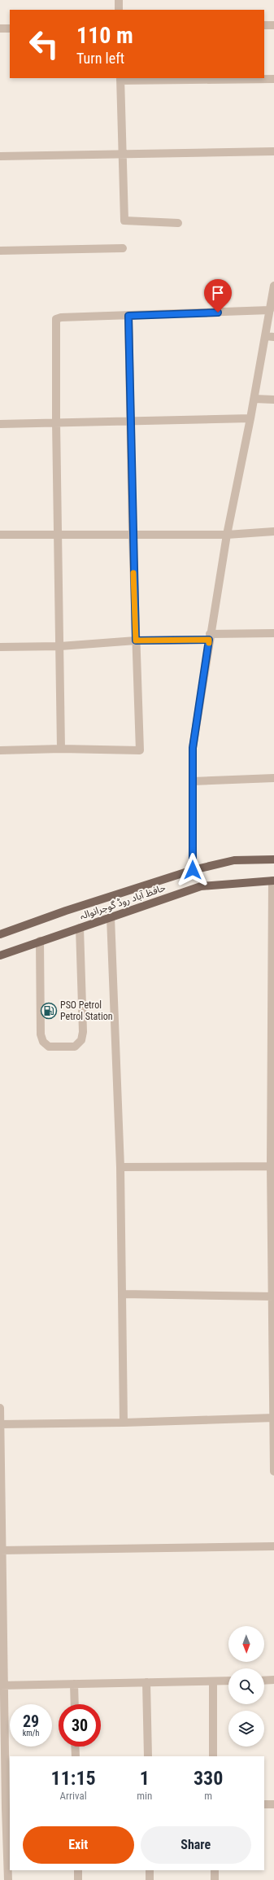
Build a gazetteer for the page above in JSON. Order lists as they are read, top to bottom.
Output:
{
  "streets": {
    "main road": ["حافظ آباد روڈ گوجرانوالہ"]
  },
  "places": {
    "fuel station": ["PSO Petrol Petrol Station"]
  },
  "north": "bottom",
  "page": {
    "turn": ["110 m", "Turn left"],
    "speed": "29 km/h",
    "limit": "30",
    "eta": [
      "11:15",
      "Arrival",
      "1",
      "min",
      "330",
      "m"
    ],
    "buttons": ["Exit", "Share"]
  }
}
